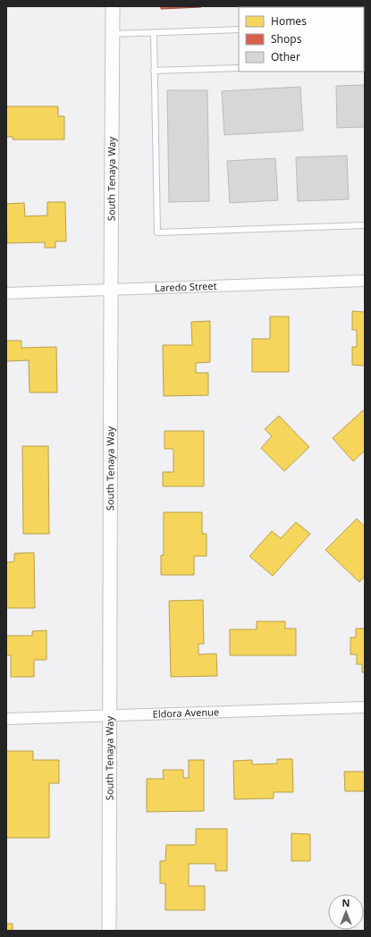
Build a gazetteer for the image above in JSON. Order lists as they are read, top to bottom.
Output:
{
  "streets": {
    "street": ["South Tenaya Way", "Laredo Street", "Eldora Avenue"]
  },
  "crossings": [
    ["South Tenaya Way", "Laredo Street"],
    ["South Tenaya Way", "Eldora Avenue"]
  ],
  "legend": ["Homes", "Shops", "Other"],
  "north": "top"
}
